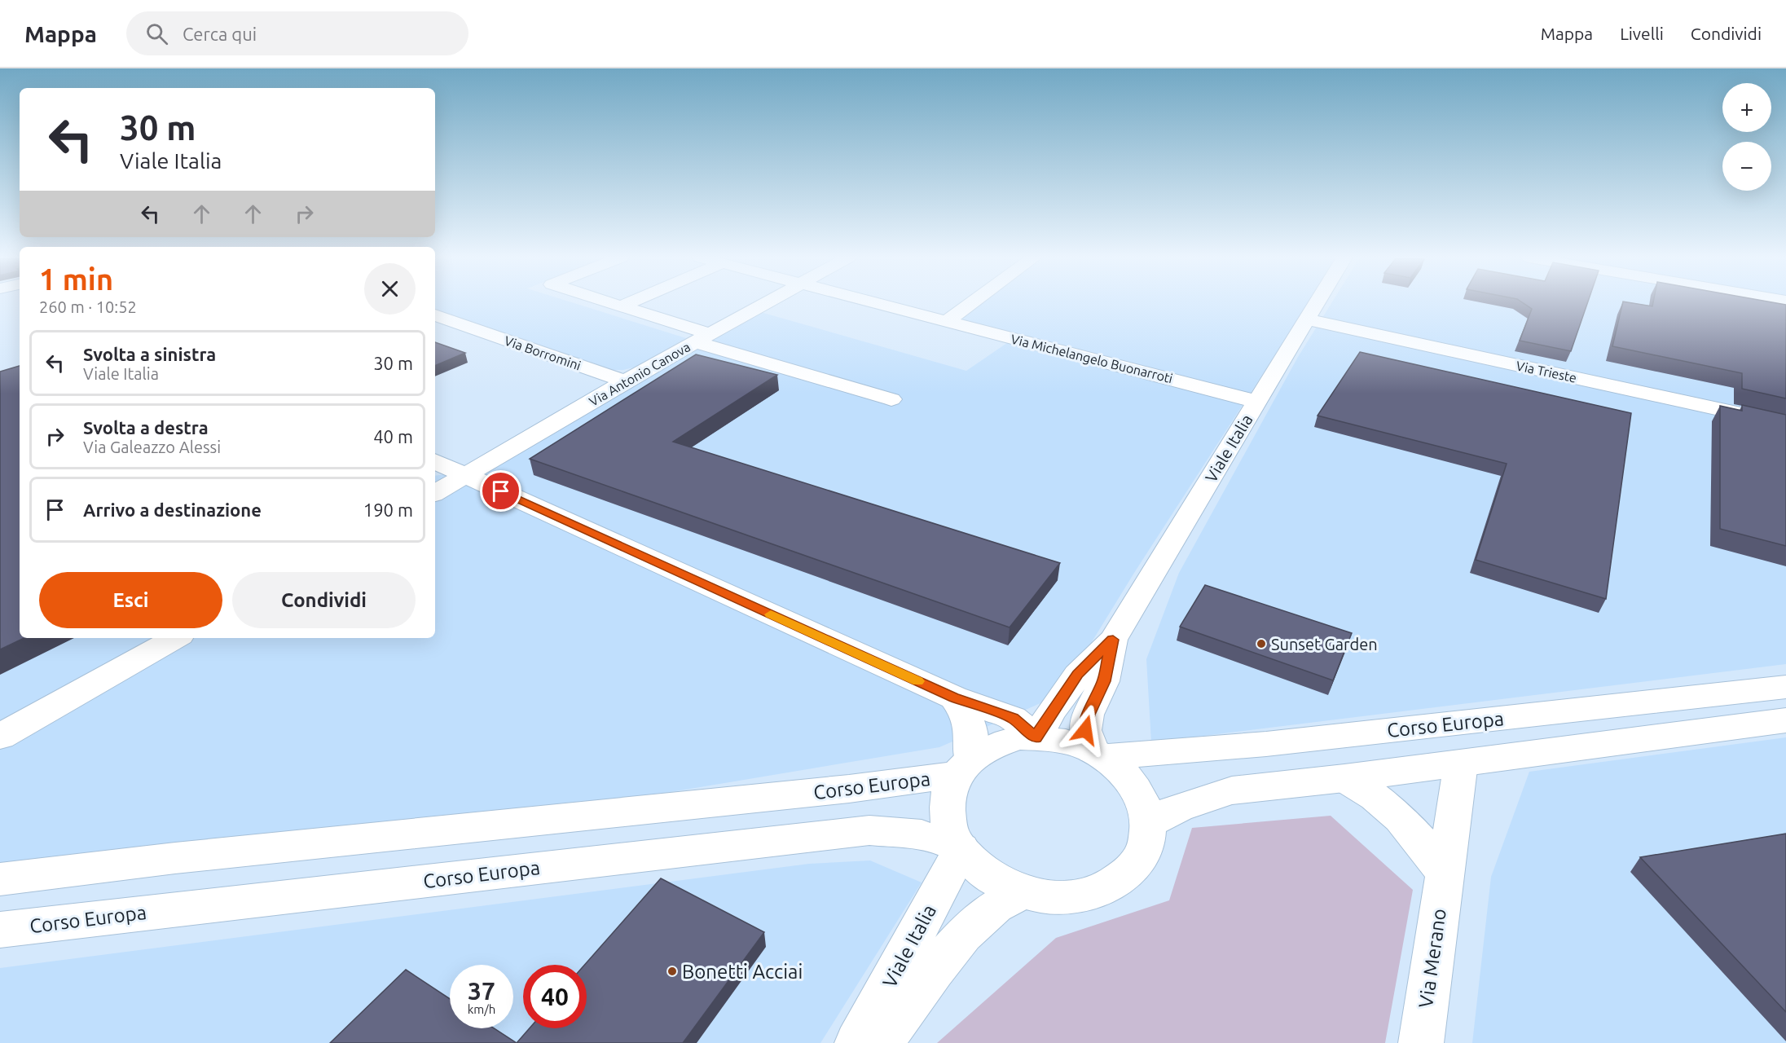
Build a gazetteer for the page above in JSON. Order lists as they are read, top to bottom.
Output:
{
  "streets": {
    "street": [
      "Via Borromini",
      "Via Michelangelo Buonarroti",
      "Via Trieste",
      "Via Antonio Canova",
      "Viale Italia",
      "Corso Europa",
      "Via Merano"
    ]
  },
  "crossings": [
    ["Via Borromini", "Via Antonio Canova"],
    ["Via Michelangelo Buonarroti", "Viale Italia"],
    ["Via Trieste", "Viale Italia"],
    ["Viale Italia", "Corso Europa"]
  ],
  "places": ["Sunset Garden", "Bonetti Acciai"],
  "page": {
    "header": "Mappa",
    "search": "Cerca qui",
    "nav": ["Mappa", "Livelli", "Condividi"],
    "map_buttons": ["+", "−"],
    "turn": ["30 m", "Viale Italia"],
    "heading": ["1 min", "260 m · 10:52"],
    "list": [
      {
        "name": "Svolta a sinistra",
        "note": "Viale Italia",
        "value": "30 m"
      },
      {
        "name": "Svolta a destra",
        "note": "Via Galeazzo Alessi",
        "value": "40 m"
      },
      {
        "name": "Arrivo a destinazione",
        "value": "190 m"
      }
    ],
    "buttons": ["Esci", "Condividi"],
    "speed": "37 km/h",
    "limit": "40"
  }
}
